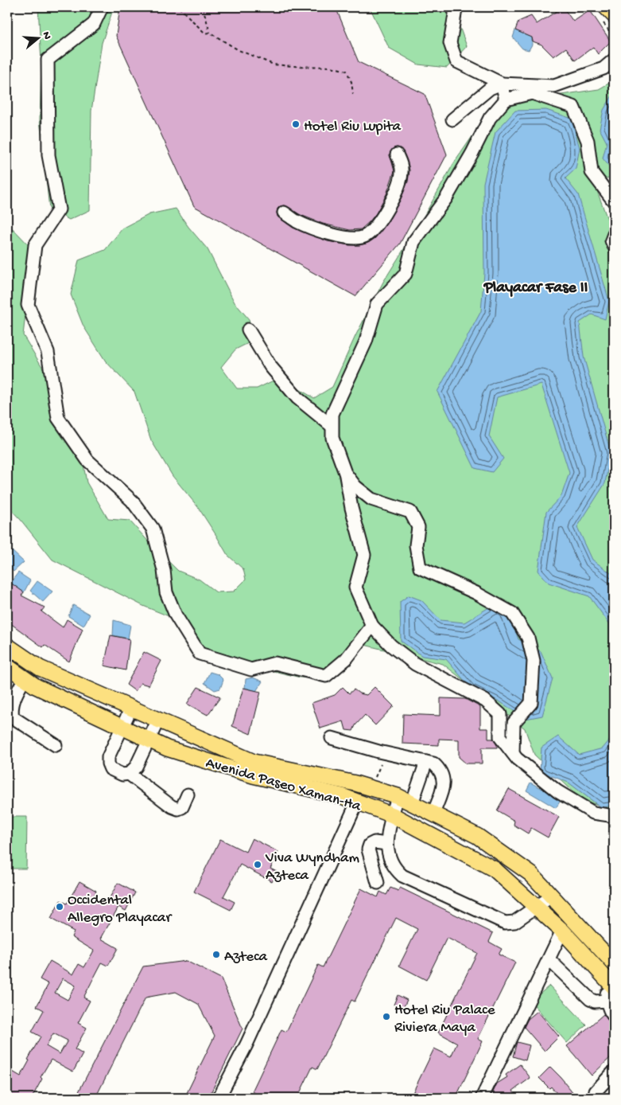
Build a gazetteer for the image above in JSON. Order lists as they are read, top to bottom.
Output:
{
  "streets": {
    "main road": ["Avenida Paseo Xaman-Ha"]
  },
  "districts": ["Playacar Fase II"],
  "places": [
    "Hotel Riu Lupita",
    "Viva Wyndham Azteca",
    "Occidental Allegro Playacar",
    "Azteca",
    "Hotel Riu Palace Riviera Maya"
  ],
  "north": "right"
}
